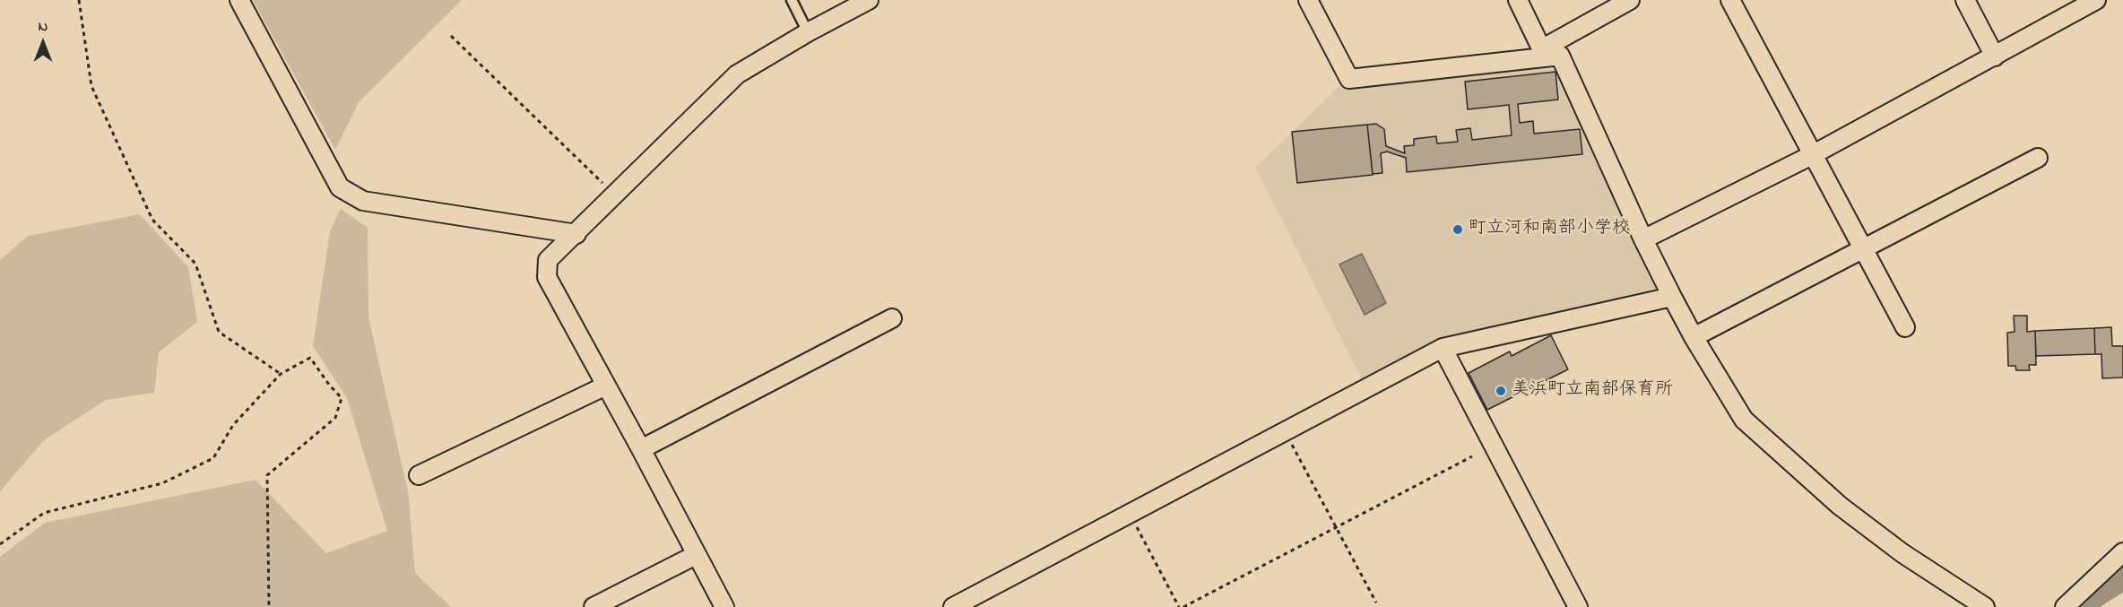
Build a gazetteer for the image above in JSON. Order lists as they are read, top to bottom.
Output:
{
  "places": ["町立河和南部小学校", "美浜町立南部保育所"],
  "north": "top"
}
